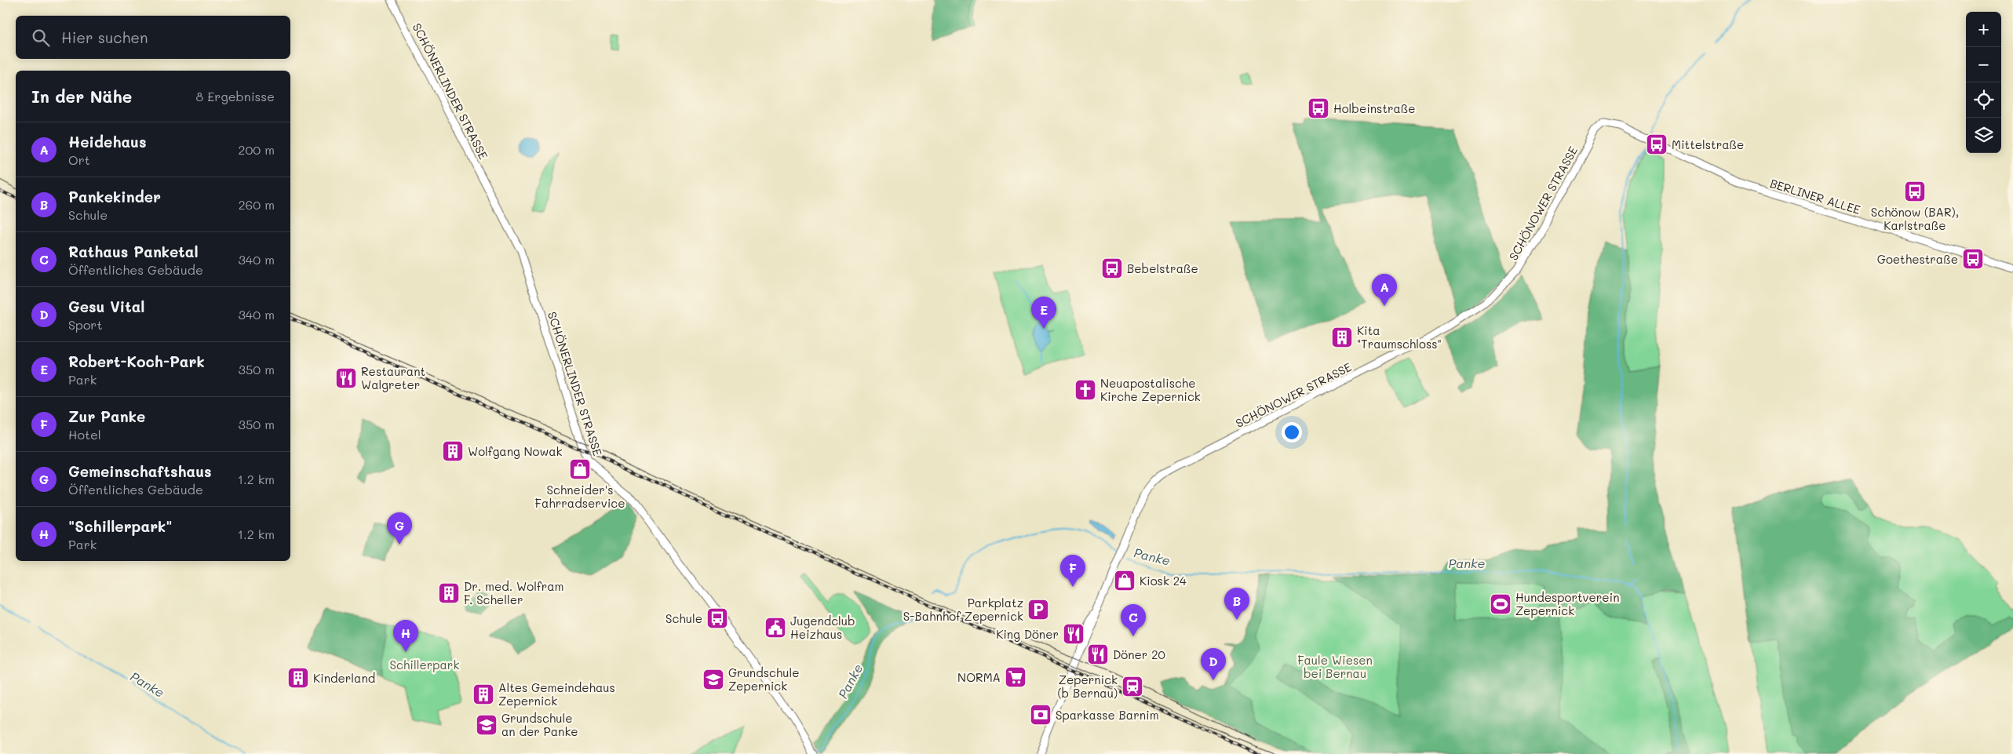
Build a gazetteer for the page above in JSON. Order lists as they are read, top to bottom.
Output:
{
  "streets": {
    "street": ["SCHÖNERLINDER STRASSE", "BERLINER ALLEE", "SCHÖNOWER STRASSE"]
  },
  "crossings": [
    ["BERLINER ALLEE", "SCHÖNOWER STRASSE"]
  ],
  "water": ["Panke"],
  "parks": ["Faule Wiesen bei Bernau", "Schillerpark"],
  "places": {
    "bus stop": [
      "Holbeinstraße",
      "Mittelstraße",
      "Schönow (BAR), Karlstraße",
      "Goethestraße",
      "Bebelstraße",
      "Schule"
    ],
    "building": [
      "Kita \"Traumschloss\"",
      "Wolfgang Nowak",
      "Dr. med. Wolfram F. Scheller",
      "Kinderland",
      "Altes Gemeindehaus Zepernick"
    ],
    "restaurant": ["Restaurant Walgreter", "King Döner", "Döner 20"],
    "church": ["Neuapostalische Kirche Zepernick"],
    "shop": ["Schneider's Fahrradservice", "Kiosk 24"],
    "sports": ["Hundesportverein Zepernick"],
    "parking": ["Parkplatz S-Bahnhof Zepernick"],
    "public building": ["Jugendclub Heizhaus"],
    "supermarket": ["NORMA"],
    "school or university": ["Grundschule Zepernick", "Grundschule an der Panke"],
    "station": ["Zepernick (b Bernau)"],
    "bank": ["Sparkasse Barnim"]
  },
  "page": {
    "map_buttons": ["+", "−"],
    "search": "Hier suchen",
    "heading": ["In der Nähe", "8 Ergebnisse"],
    "list": [
      {
        "mark": "A",
        "name": "Heidehaus",
        "note": "Ort",
        "value": "200 m"
      },
      {
        "mark": "B",
        "name": "Pankekinder",
        "note": "Schule",
        "value": "260 m"
      },
      {
        "mark": "C",
        "name": "Rathaus Panketal",
        "note": "Öffentliches Gebäude",
        "value": "340 m"
      },
      {
        "mark": "D",
        "name": "Gesu Vital",
        "note": "Sport",
        "value": "340 m"
      },
      {
        "mark": "E",
        "name": "Robert-Koch-Park",
        "note": "Park",
        "value": "350 m"
      },
      {
        "mark": "F",
        "name": "Zur Panke",
        "note": "Hotel",
        "value": "350 m"
      },
      {
        "mark": "G",
        "name": "Gemeinschaftshaus",
        "note": "Öffentliches Gebäude",
        "value": "1.2 km"
      },
      {
        "mark": "H",
        "name": "\"Schillerpark\"",
        "note": "Park",
        "value": "1.2 km"
      }
    ],
    "pins": [
      "A",
      "E",
      "G",
      "F",
      "B",
      "C",
      "H",
      "D"
    ]
  }
}
